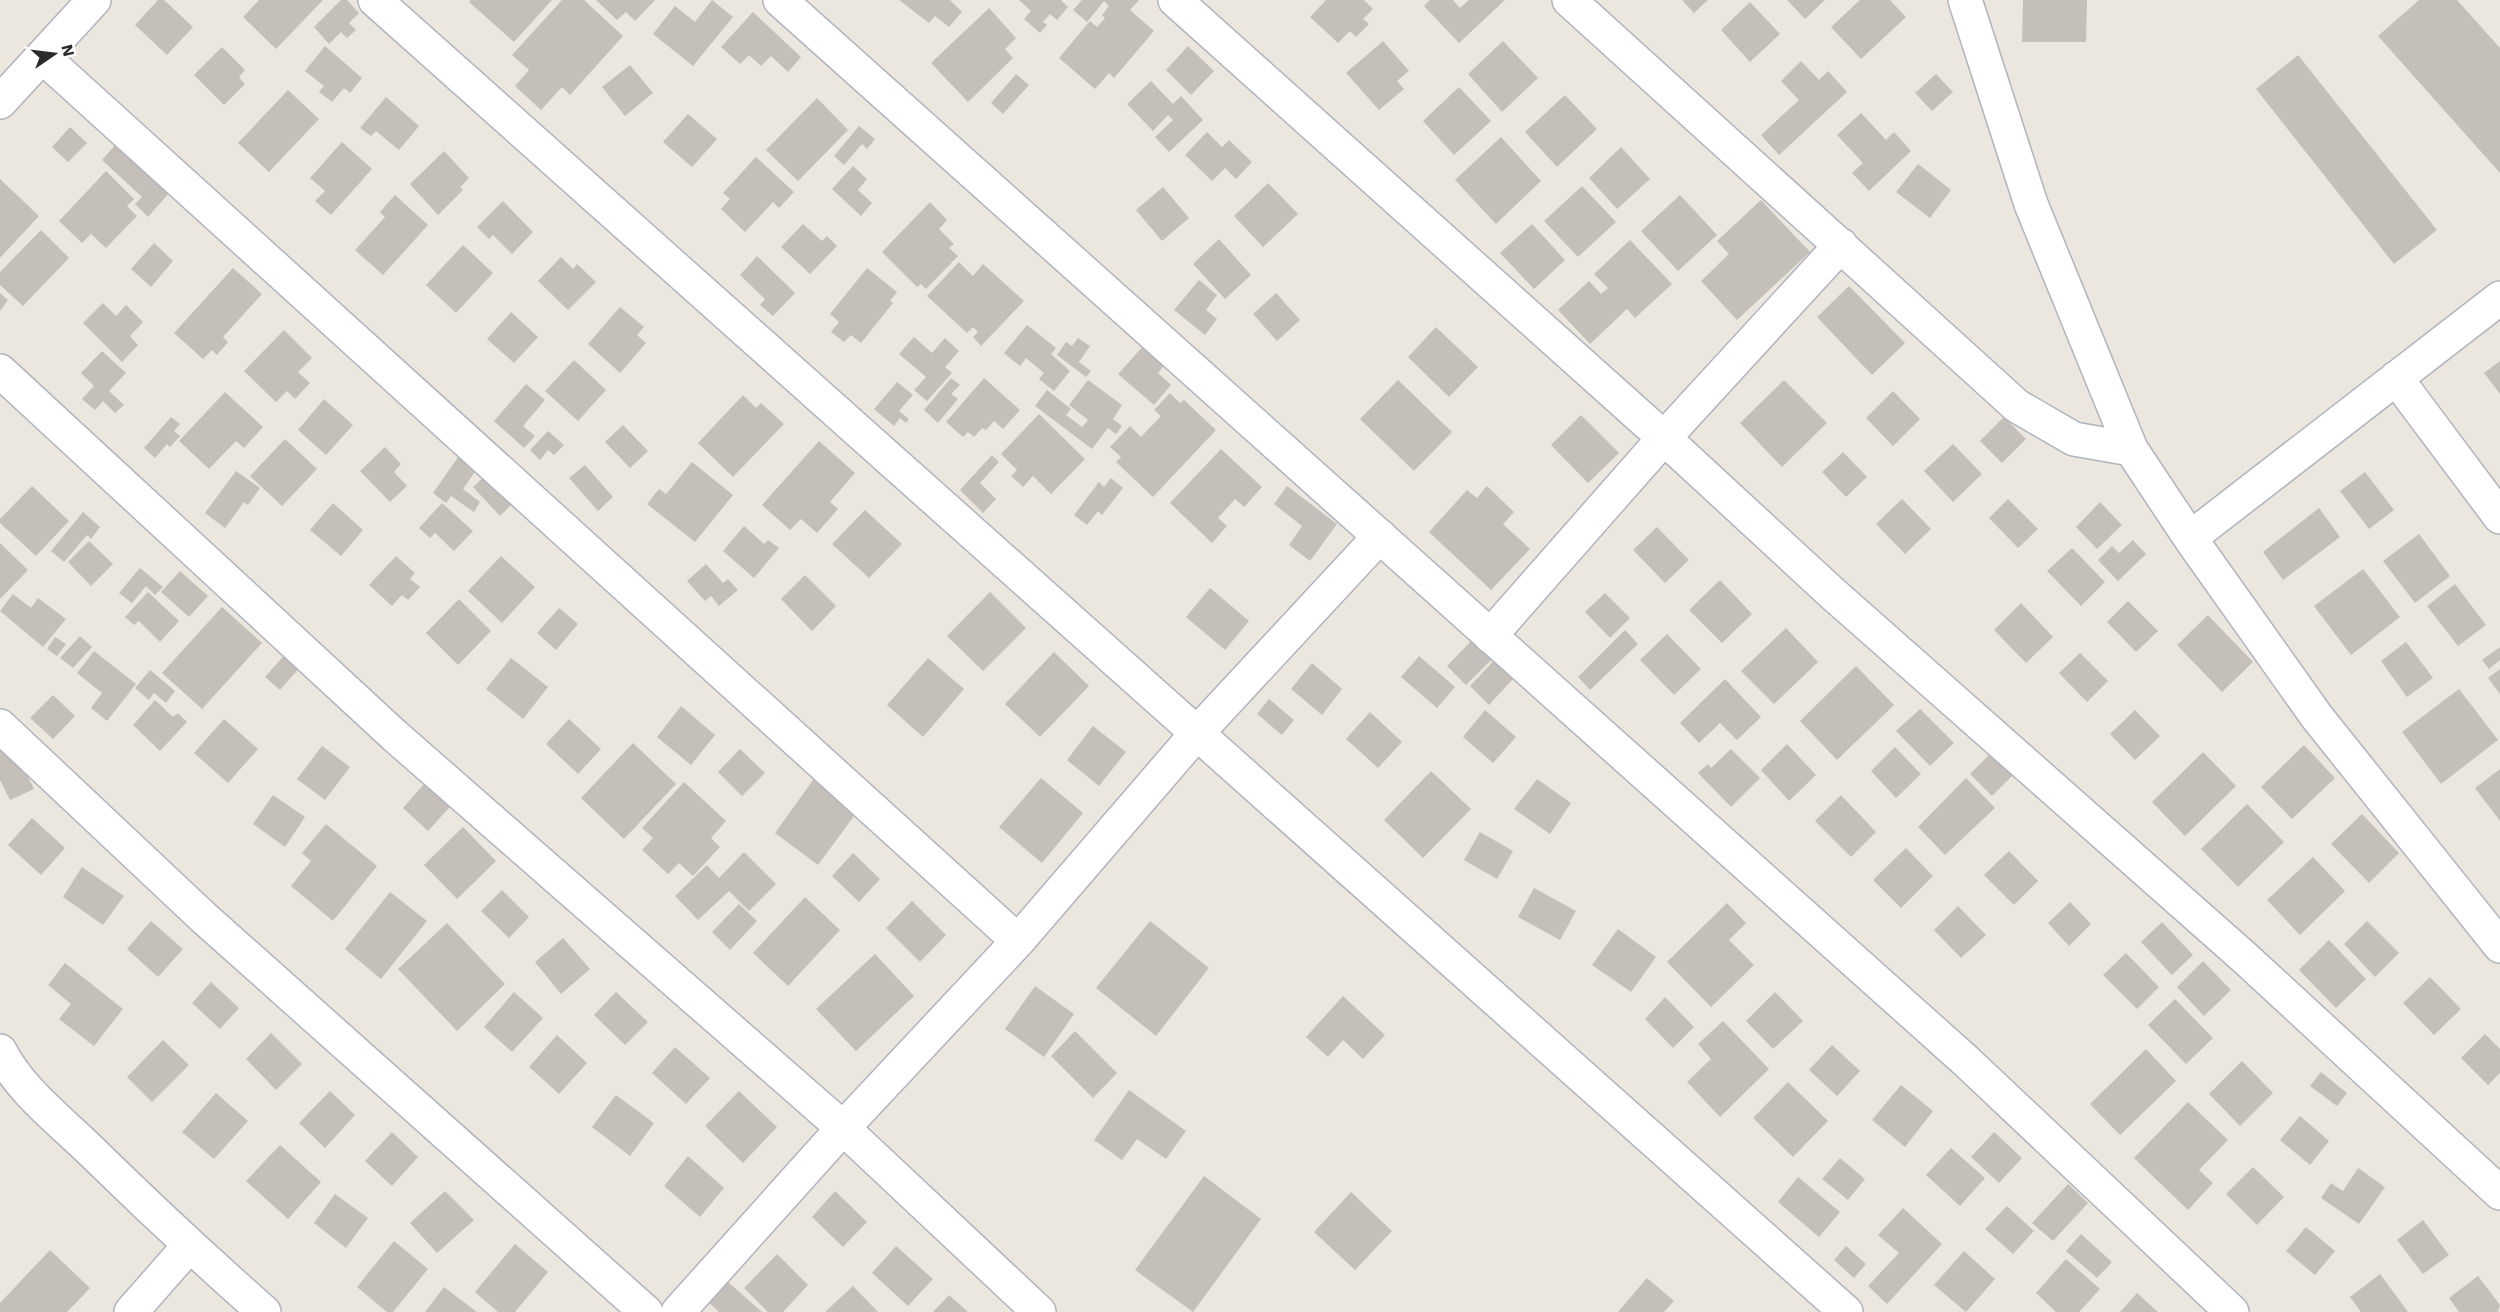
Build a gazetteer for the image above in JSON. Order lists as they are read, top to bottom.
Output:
{
  "north": "right"
}
